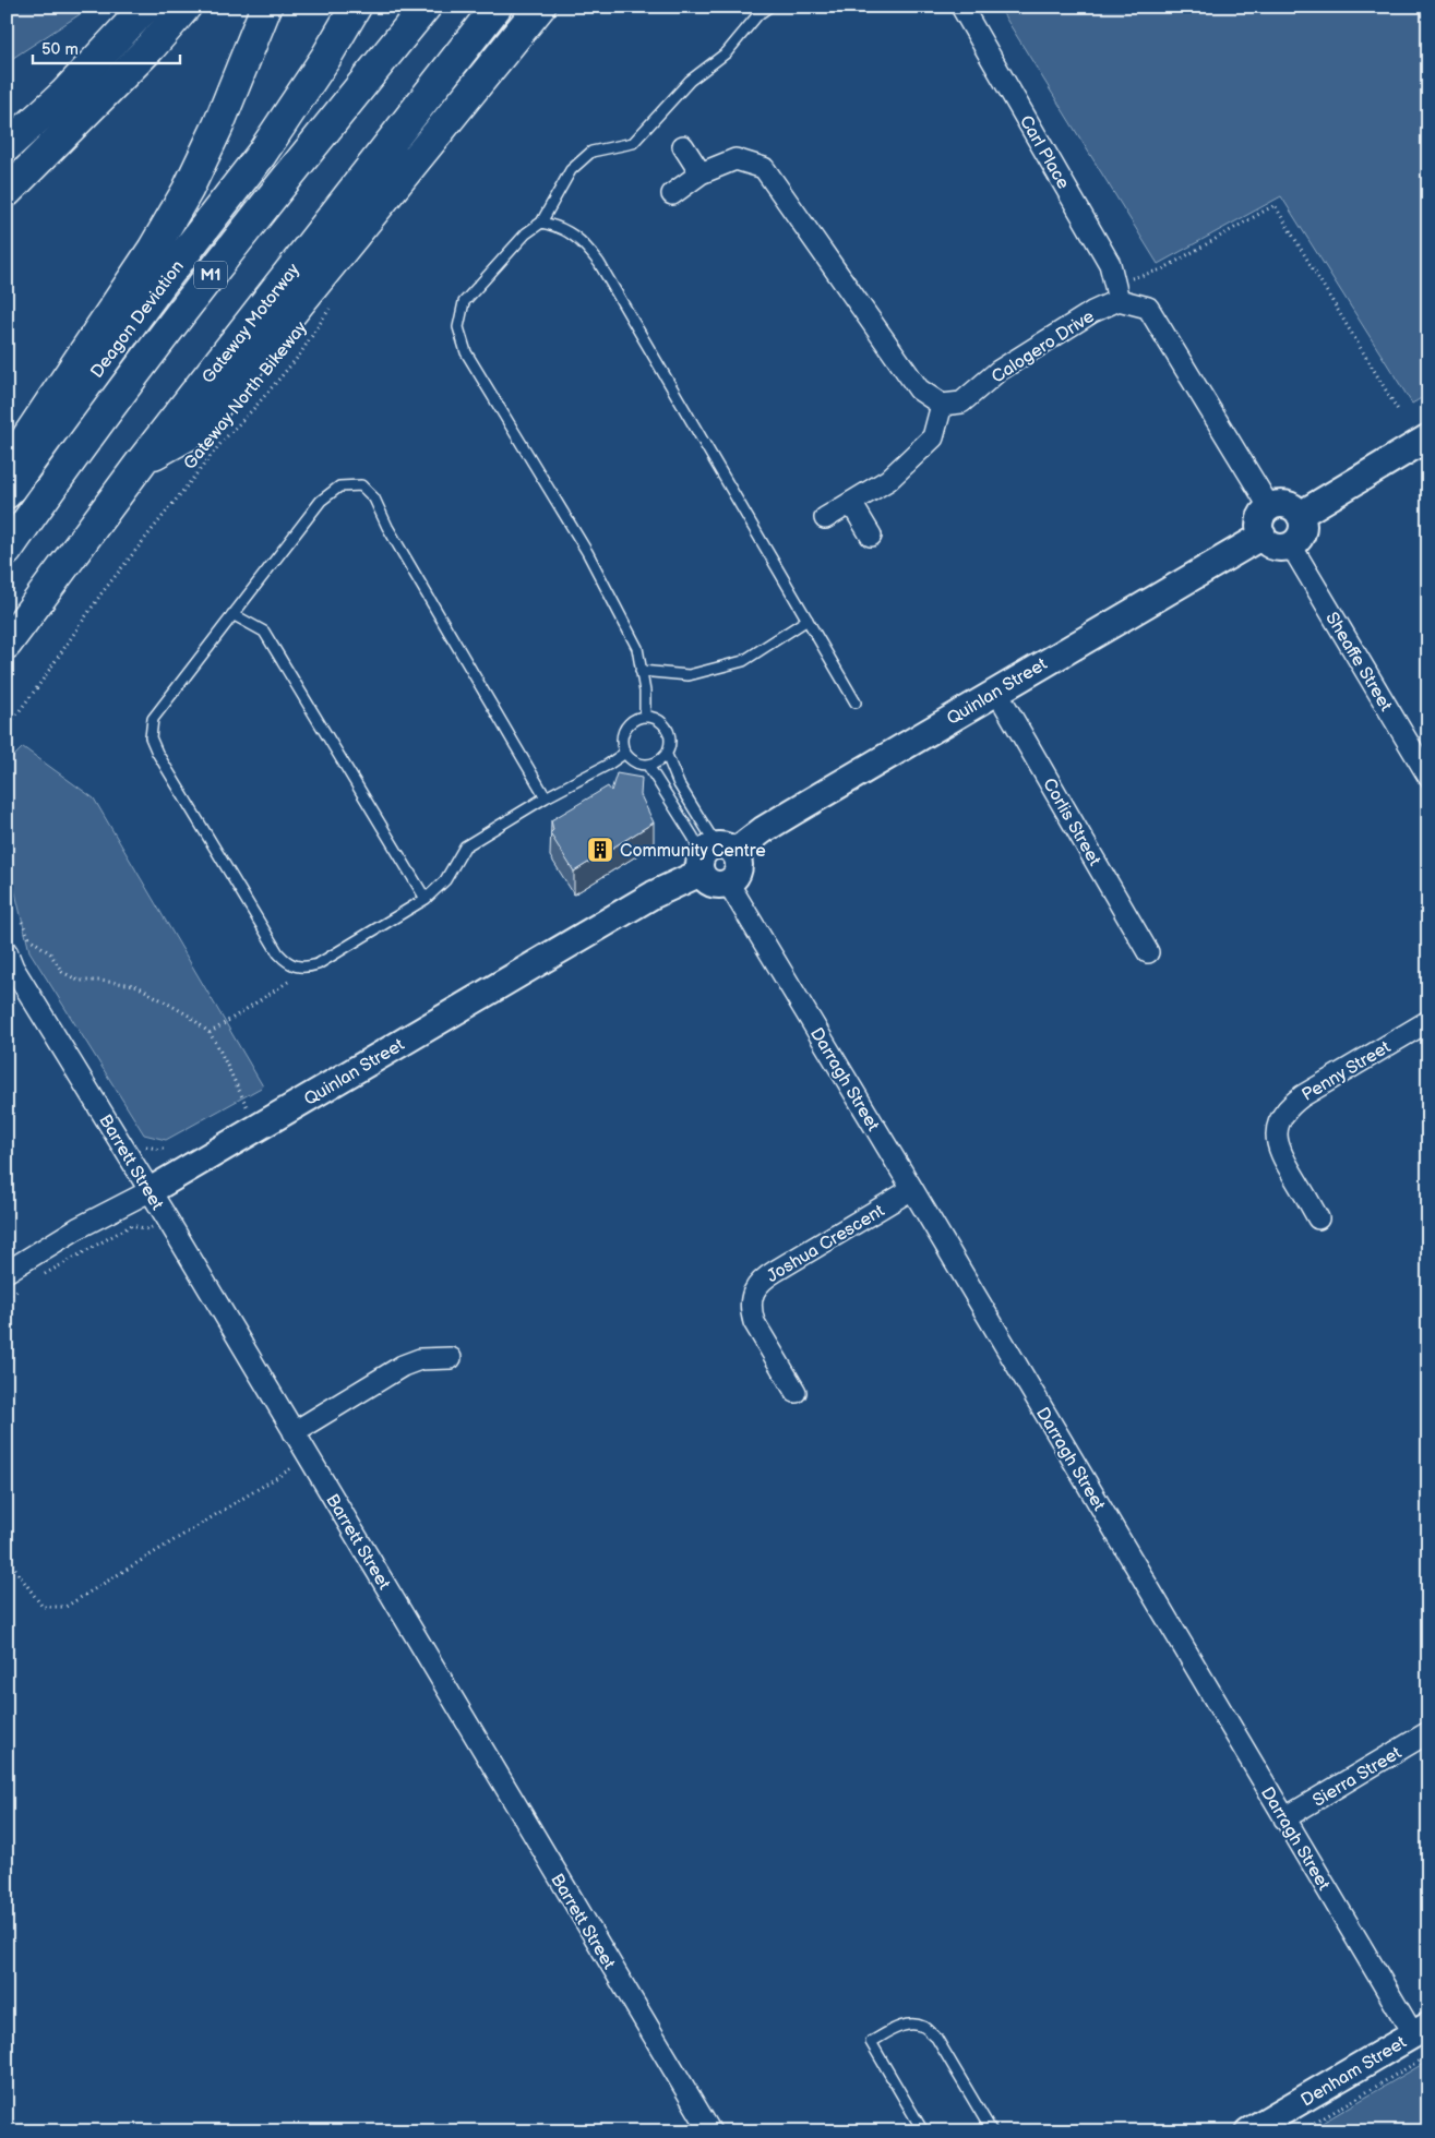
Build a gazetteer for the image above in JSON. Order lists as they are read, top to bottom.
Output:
{
  "streets": {
    "highway": ["M1", "Deagon Deviation", "Gateway Motorway"],
    "street": [
      "Carl Place",
      "Calogero Drive",
      "Sheaffe Street",
      "Quinlan Street",
      "Corlis Street",
      "Penny Street",
      "Darragh Street",
      "Barrett Street",
      "Joshua Crescent",
      "Sierra Street",
      "Denham Street"
    ],
    "path": ["Gateway North Bikeway"]
  },
  "crossings": [
    ["Carl Place", "Calogero Drive"],
    ["Sheaffe Street", "Quinlan Street"],
    ["Quinlan Street", "Corlis Street"],
    ["Quinlan Street", "Barrett Street"],
    ["Darragh Street", "Joshua Crescent"],
    ["Darragh Street", "Sierra Street"],
    ["Darragh Street", "Denham Street"]
  ],
  "places": {
    "building": ["Community Centre"]
  },
  "scale_bar": "50 m"
}
